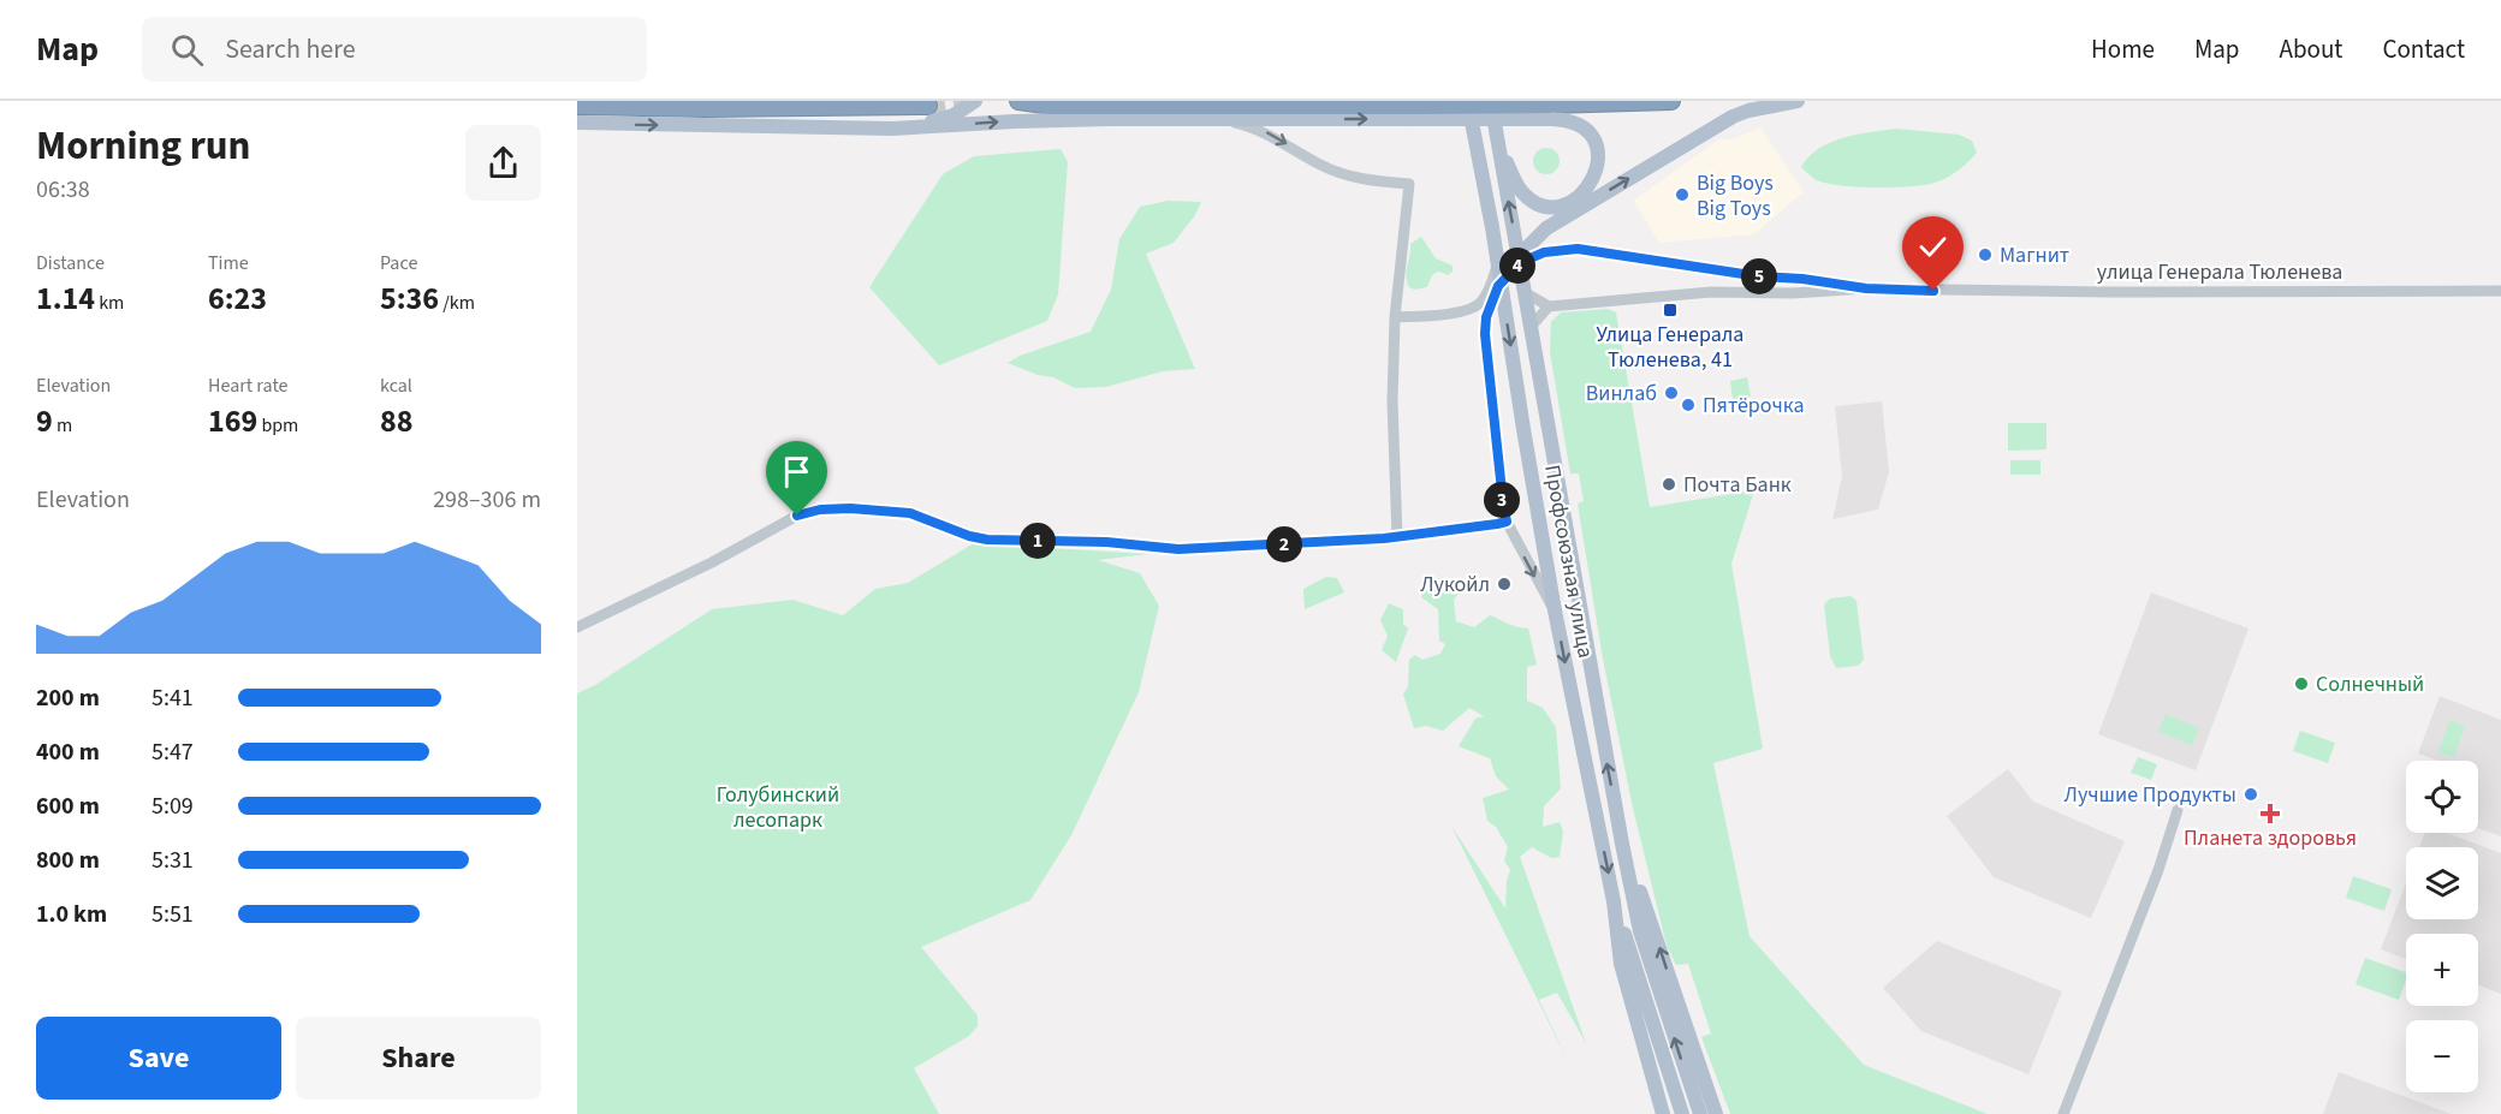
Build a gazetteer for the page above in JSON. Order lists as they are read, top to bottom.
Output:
{
  "streets": {
    "main road": ["Профсоюзная улица"],
    "street": ["улица Генерала Тюленева"]
  },
  "parks": ["Голубинский лесопарк"],
  "places": {
    "other": [
      "Big Boys Big Toys",
      "Магнит",
      "Винлаб",
      "Пятёрочка",
      "Почта Банк",
      "Лукойл",
      "Солнечный",
      "Лучшие Продукты"
    ],
    "transit": ["Улица Генерала Тюленева, 41"],
    "health": ["Планета здоровья"]
  },
  "page": {
    "header": "Map",
    "search": "Search here",
    "nav": [
      "Home",
      "Map",
      "About",
      "Contact"
    ],
    "heading": ["Morning run", "06:38"],
    "stats": [
      ["Distance", "1.14 km"],
      ["Time", "6:23"],
      ["Pace", "5:36 /km"],
      ["Elevation", "9 m"],
      ["Heart rate", "169 bpm"],
      ["kcal", "88"]
    ],
    "pins": [
      "4",
      "5",
      "3",
      "1",
      "2"
    ],
    "chart": ["Elevation", "298–306 m"],
    "list": [
      {
        "name": "200 m",
        "note": "5:41"
      },
      {
        "name": "400 m",
        "note": "5:47"
      },
      {
        "name": "600 m",
        "note": "5:09"
      },
      {
        "name": "800 m",
        "note": "5:31"
      },
      {
        "name": "1.0 km",
        "note": "5:51"
      }
    ],
    "map_buttons": ["+", "−"],
    "buttons": ["Save", "Share"]
  }
}
